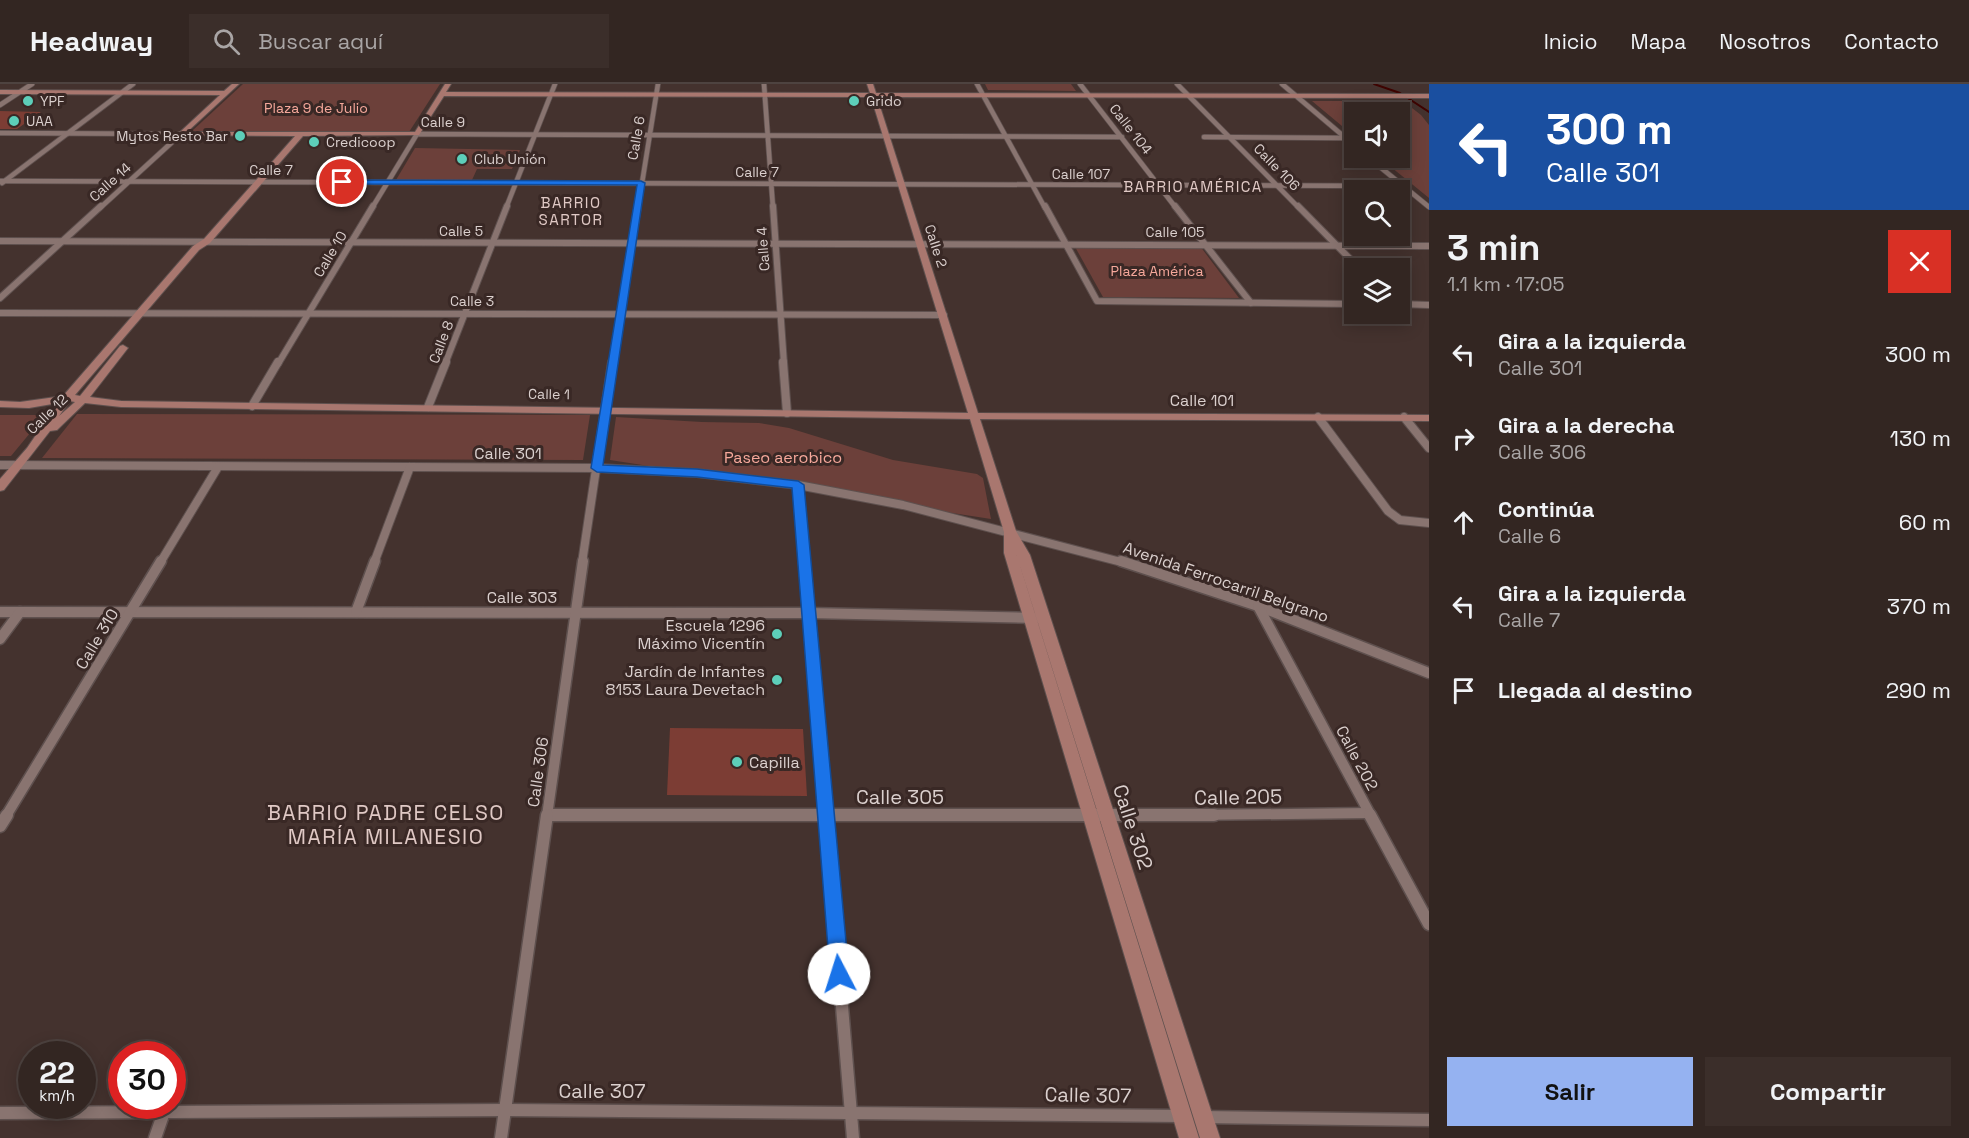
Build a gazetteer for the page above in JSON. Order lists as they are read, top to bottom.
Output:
{
  "streets": {
    "street": [
      "Calle 9",
      "Calle 104",
      "Calle 6",
      "Calle 106",
      "Calle 7",
      "Calle 107",
      "Calle 14",
      "Calle 5",
      "Calle 105",
      "Calle 2",
      "Calle 4",
      "Calle 10",
      "Calle 3",
      "Calle 8",
      "Calle 1",
      "Calle 101",
      "Calle 12",
      "Calle 301",
      "Avenida Ferrocarril Belgrano",
      "Calle 303",
      "Calle 310",
      "Calle 202",
      "Calle 306",
      "Calle 305",
      "Calle 205",
      "Calle 302",
      "Calle 307"
    ]
  },
  "crossings": [
    ["Calle 9", "Calle 104"],
    ["Calle 9", "Calle 6"],
    ["Calle 9", "Calle 14"],
    ["Calle 9", "Calle 2"],
    ["Calle 9", "Calle 4"],
    ["Calle 9", "Calle 10"],
    ["Calle 9", "Calle 8"],
    ["Calle 9", "Calle 12"],
    ["Calle 104", "Calle 107"],
    ["Calle 104", "Calle 105"],
    ["Calle 6", "Calle 7"],
    ["Calle 6", "Calle 5"],
    ["Calle 6", "Calle 3"],
    ["Calle 6", "Calle 1"],
    ["Calle 6", "Calle 306"],
    ["Calle 106", "Calle 107"],
    ["Calle 106", "Calle 105"],
    ["Calle 7", "Calle 107"],
    ["Calle 7", "Calle 14"],
    ["Calle 7", "Calle 2"],
    ["Calle 7", "Calle 4"],
    ["Calle 7", "Calle 10"],
    ["Calle 7", "Calle 8"],
    ["Calle 7", "Calle 12"],
    ["Calle 107", "Calle 2"],
    ["Calle 14", "Calle 5"],
    ["Calle 5", "Calle 105"],
    ["Calle 5", "Calle 2"],
    ["Calle 5", "Calle 4"],
    ["Calle 5", "Calle 10"],
    ["Calle 5", "Calle 8"],
    ["Calle 5", "Calle 12"],
    ["Calle 105", "Calle 2"],
    ["Calle 2", "Calle 3"],
    ["Calle 2", "Calle 1"],
    ["Calle 2", "Calle 101"],
    ["Calle 2", "Calle 302"],
    ["Calle 4", "Calle 3"],
    ["Calle 4", "Calle 1"],
    ["Calle 10", "Calle 3"],
    ["Calle 10", "Calle 1"],
    ["Calle 3", "Calle 8"],
    ["Calle 3", "Calle 12"],
    ["Calle 8", "Calle 1"],
    ["Calle 1", "Calle 101"],
    ["Calle 1", "Calle 12"],
    ["Calle 1", "Calle 306"],
    ["Calle 1", "Calle 302"],
    ["Calle 101", "Calle 302"],
    ["Calle 301", "Avenida Ferrocarril Belgrano"],
    ["Calle 301", "Calle 310"],
    ["Calle 301", "Calle 306"],
    ["Calle 301", "Calle 302"],
    ["Avenida Ferrocarril Belgrano", "Calle 202"],
    ["Avenida Ferrocarril Belgrano", "Calle 302"],
    ["Calle 303", "Calle 310"],
    ["Calle 303", "Calle 306"],
    ["Calle 303", "Calle 302"],
    ["Calle 202", "Calle 205"],
    ["Calle 306", "Calle 305"],
    ["Calle 306", "Calle 307"],
    ["Calle 305", "Calle 205"],
    ["Calle 305", "Calle 302"],
    ["Calle 205", "Calle 302"],
    ["Calle 302", "Calle 307"]
  ],
  "districts": ["BARRIO AMÉRICA", "BARRIO SARTOR", "BARRIO PADRE CELSO MARÍA MILANESIO"],
  "parks": ["Plaza 9 de Julio", "Plaza América", "Paseo aerobico"],
  "places": [
    "YPF",
    "Grido",
    "UAA",
    "Mytos Resto Bar",
    "Credicoop",
    "Club Unión",
    "Escuela 1296 Máximo Vicentín",
    "Jardín de Infantes 8153 Laura Devetach",
    "Capilla"
  ],
  "page": {
    "header": "Headway",
    "search": "Buscar aquí",
    "nav": [
      "Inicio",
      "Mapa",
      "Nosotros",
      "Contacto"
    ],
    "turn": ["300 m", "Calle 301"],
    "heading": ["3 min", "1.1 km · 17:05"],
    "list": [
      {
        "name": "Gira a la izquierda",
        "note": "Calle 301",
        "value": "300 m"
      },
      {
        "name": "Gira a la derecha",
        "note": "Calle 306",
        "value": "130 m"
      },
      {
        "name": "Continúa",
        "note": "Calle 6",
        "value": "60 m"
      },
      {
        "name": "Gira a la izquierda",
        "note": "Calle 7",
        "value": "370 m"
      },
      {
        "name": "Llegada al destino",
        "value": "290 m"
      }
    ],
    "speed": "22 km/h",
    "limit": "30",
    "buttons": ["Salir", "Compartir"]
  }
}
